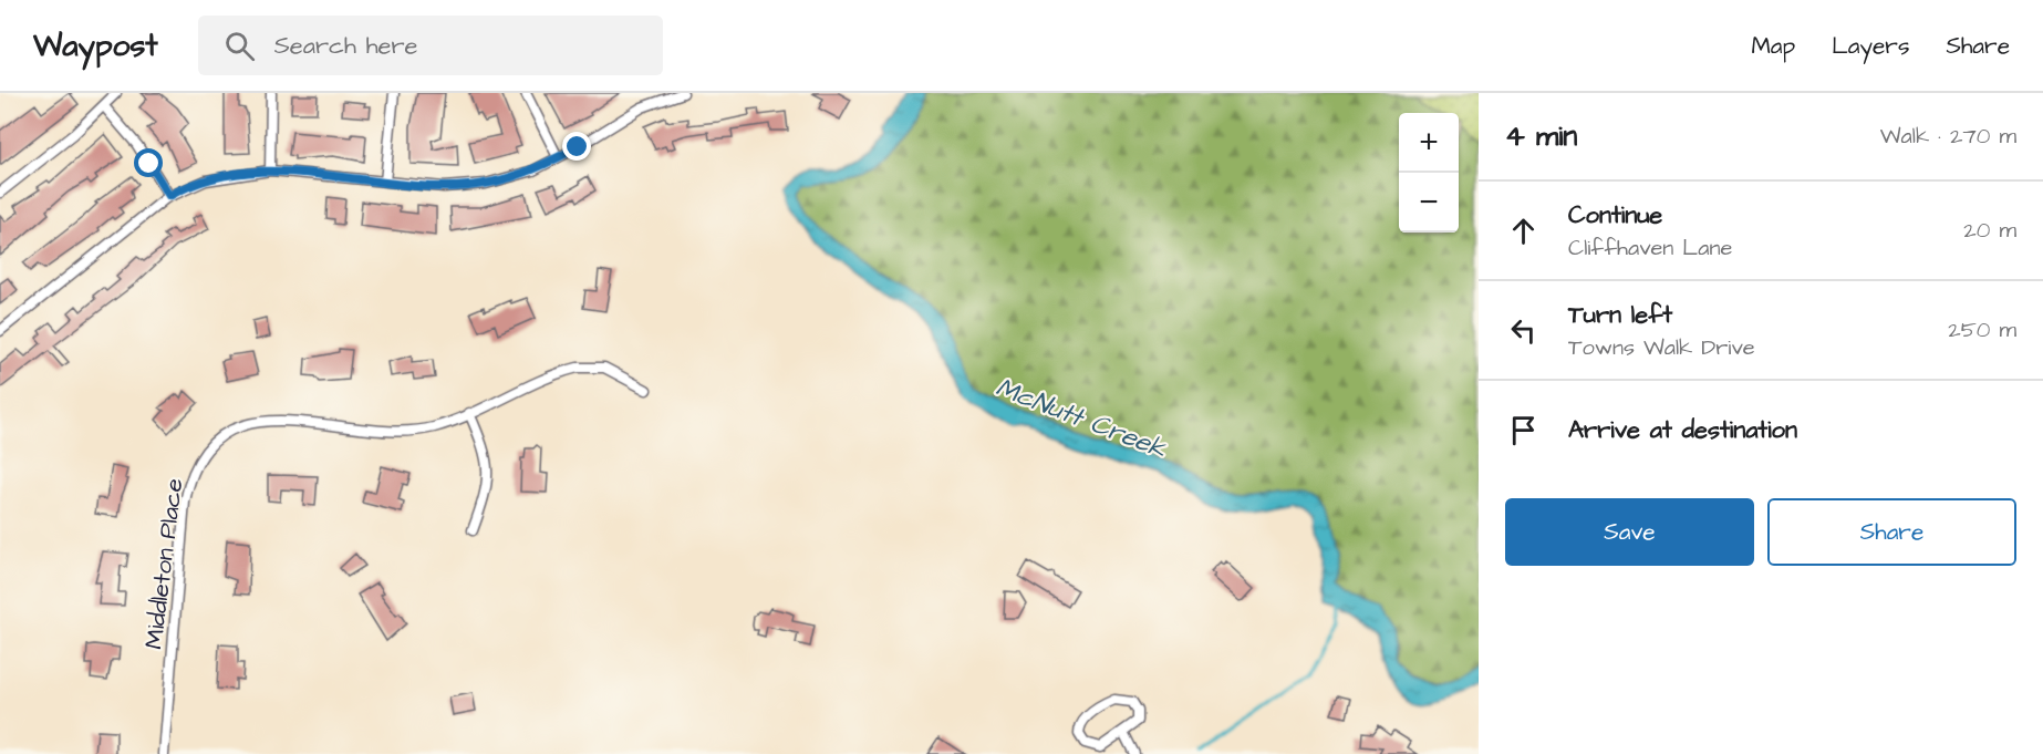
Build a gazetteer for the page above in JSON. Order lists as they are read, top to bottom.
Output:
{
  "streets": {
    "street": ["Middleton Place"]
  },
  "water": ["McNutt Creek"],
  "page": {
    "header": "Waypost",
    "search": "Search here",
    "nav": ["Map", "Layers", "Share"],
    "heading": ["4 min", "Walk · 270 m"],
    "map_buttons": ["+", "−"],
    "list": [
      ["Continue", "Cliffhaven Lane", "20 m"],
      ["Turn left", "Towns Walk Drive", "250 m"],
      "Arrive at destination"
    ],
    "buttons": ["Save", "Share"]
  }
}
